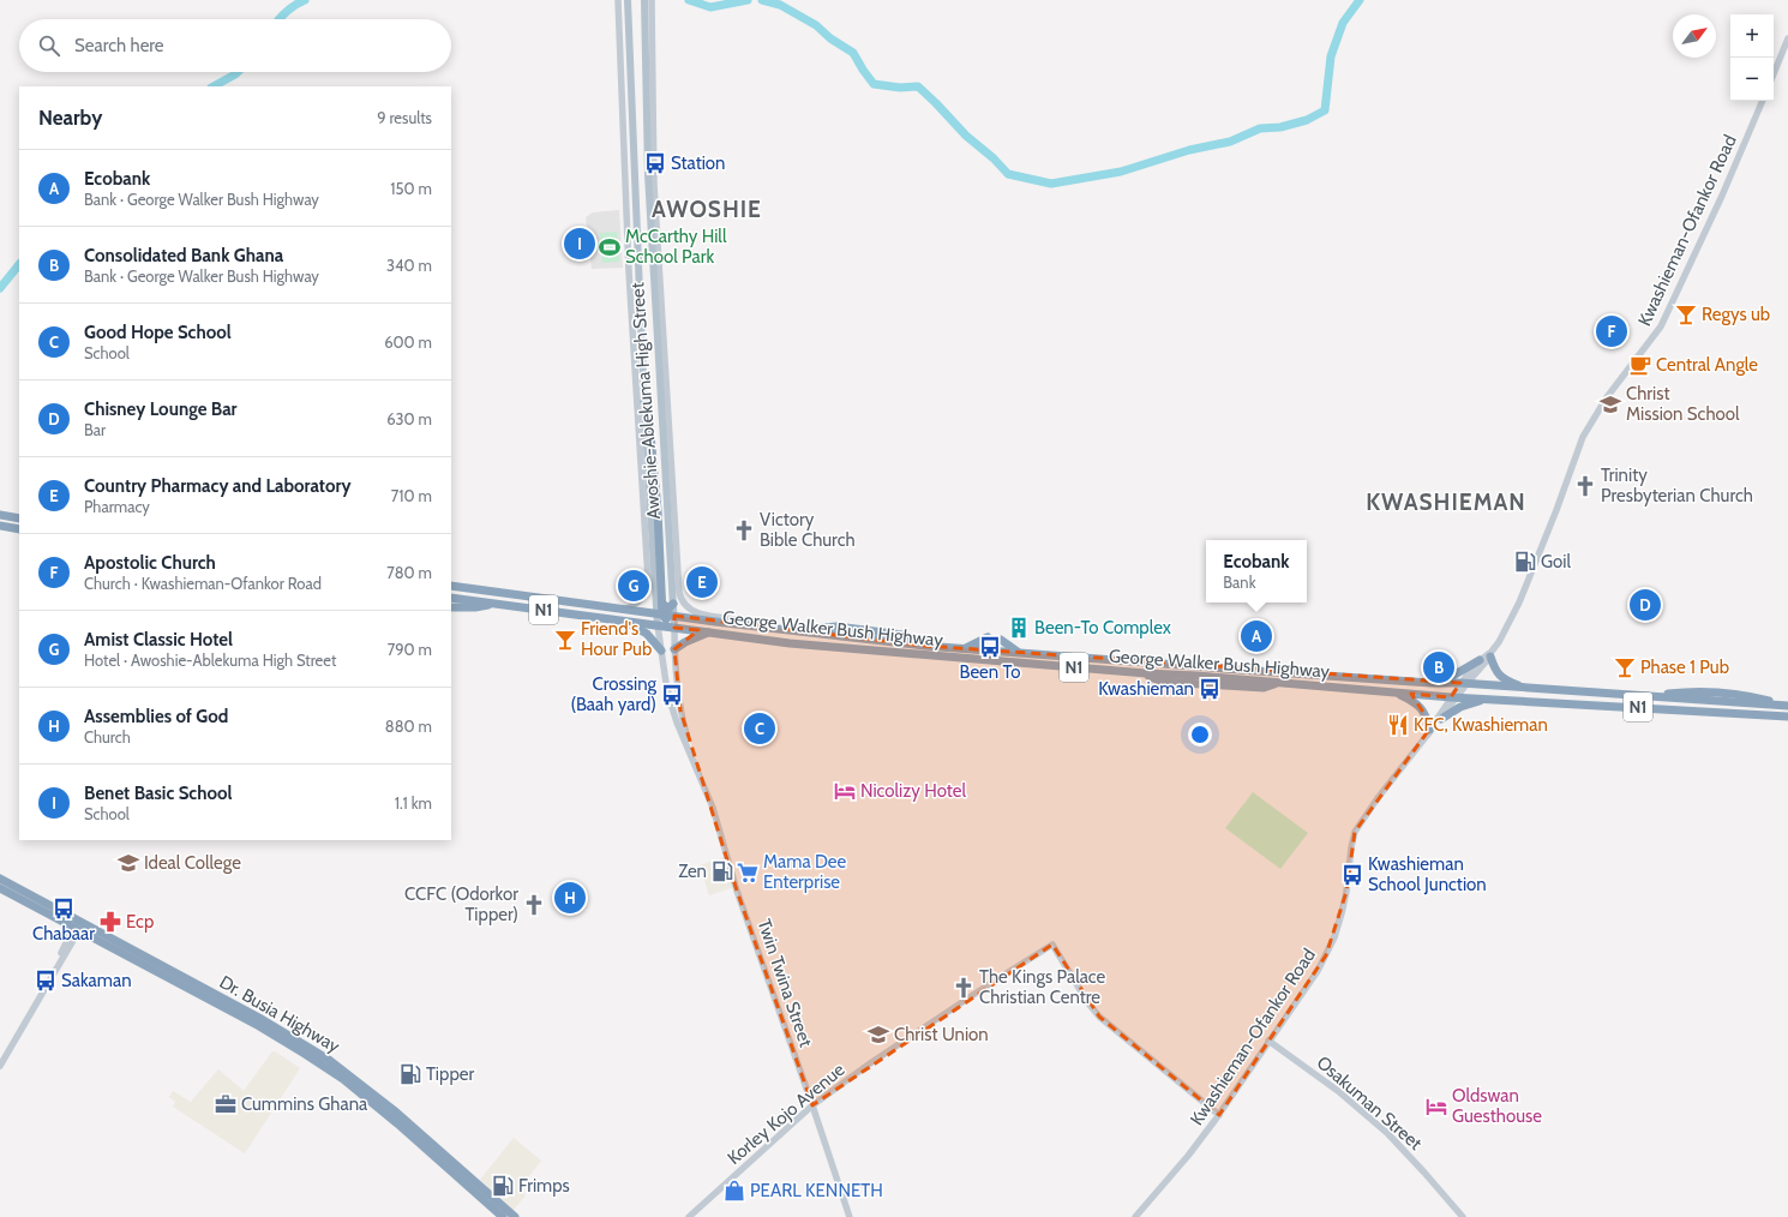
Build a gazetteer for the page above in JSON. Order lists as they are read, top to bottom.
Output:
{
  "streets": {
    "highway": ["N1", "George Walker Bush Highway", "Dr. Busia Highway"],
    "main road": [
      "Kwashieman-Ofankor Road",
      "Awoshie-Ablekuma High Street",
      "Twin Twina Street",
      "Osakuman Street",
      "Korley Kojo Avenue"
    ]
  },
  "crossings": [
    ["Kwashieman-Ofankor Road", "George Walker Bush Highway"],
    ["Kwashieman-Ofankor Road", "Osakuman Street"],
    ["Kwashieman-Ofankor Road", "Korley Kojo Avenue"],
    ["Awoshie-Ablekuma High Street", "George Walker Bush Highway"],
    ["Awoshie-Ablekuma High Street", "Twin Twina Street"],
    ["George Walker Bush Highway", "Twin Twina Street"],
    ["Twin Twina Street", "Korley Kojo Avenue"]
  ],
  "districts": ["AWOSHIE", "KWASHIEMAN"],
  "places": {
    "bus stop": [
      "Station",
      "Been To",
      "Kwashieman",
      "Crossing (Baah yard)",
      "Kwashieman School Junction",
      "Chabaar",
      "Sakaman"
    ],
    "sports": ["McCarthy Hill School Park"],
    "bar": ["Regys ub", "Friend's Hour Pub", "Phase 1 Pub"],
    "cafe": ["Central Angle"],
    "school or university": ["Christ Mission School", "Ideal College", "Christ Union"],
    "church": [
      "Trinity Presbyterian Church",
      "Victory Bible Church",
      "CCFC (Odorkor Tipper)",
      "The Kings Palace Christian Centre"
    ],
    "fuel station": [
      "Goil",
      "Zen",
      "Tipper",
      "Frimps"
    ],
    "building": ["Been-To Complex"],
    "restaurant": ["KFC, Kwashieman"],
    "hotel": ["Nicolizy Hotel", "Oldswan Guesthouse"],
    "supermarket": ["Mama Dee Enterprise"],
    "pharmacy": ["Ecp"],
    "office": ["Cummins Ghana"],
    "shop": ["PEARL KENNETH"]
  },
  "north": "top right",
  "page": {
    "map_buttons": ["+", "−"],
    "search": "Search here",
    "heading": ["Nearby", "9 results"],
    "list": [
      {
        "mark": "A",
        "name": "Ecobank",
        "note": "Bank · George Walker Bush Highway",
        "value": "150 m"
      },
      {
        "mark": "B",
        "name": "Consolidated Bank Ghana",
        "note": "Bank · George Walker Bush Highway",
        "value": "340 m"
      },
      {
        "mark": "C",
        "name": "Good Hope School",
        "note": "School",
        "value": "600 m"
      },
      {
        "mark": "D",
        "name": "Chisney Lounge Bar",
        "note": "Bar",
        "value": "630 m"
      },
      {
        "mark": "E",
        "name": "Country Pharmacy and Laboratory",
        "note": "Pharmacy",
        "value": "710 m"
      },
      {
        "mark": "F",
        "name": "Apostolic Church",
        "note": "Church · Kwashieman-Ofankor Road",
        "value": "780 m"
      },
      {
        "mark": "G",
        "name": "Amist Classic Hotel",
        "note": "Hotel · Awoshie-Ablekuma High Street",
        "value": "790 m"
      },
      {
        "mark": "H",
        "name": "Assemblies of God",
        "note": "Church",
        "value": "880 m"
      },
      {
        "mark": "I",
        "name": "Benet Basic School",
        "note": "School",
        "value": "1.1 km"
      }
    ],
    "pins": [
      "I",
      "F",
      "E",
      "G",
      "D",
      "A",
      "B",
      "C",
      "H"
    ],
    "popup": ["Ecobank", "Bank"]
  }
}
